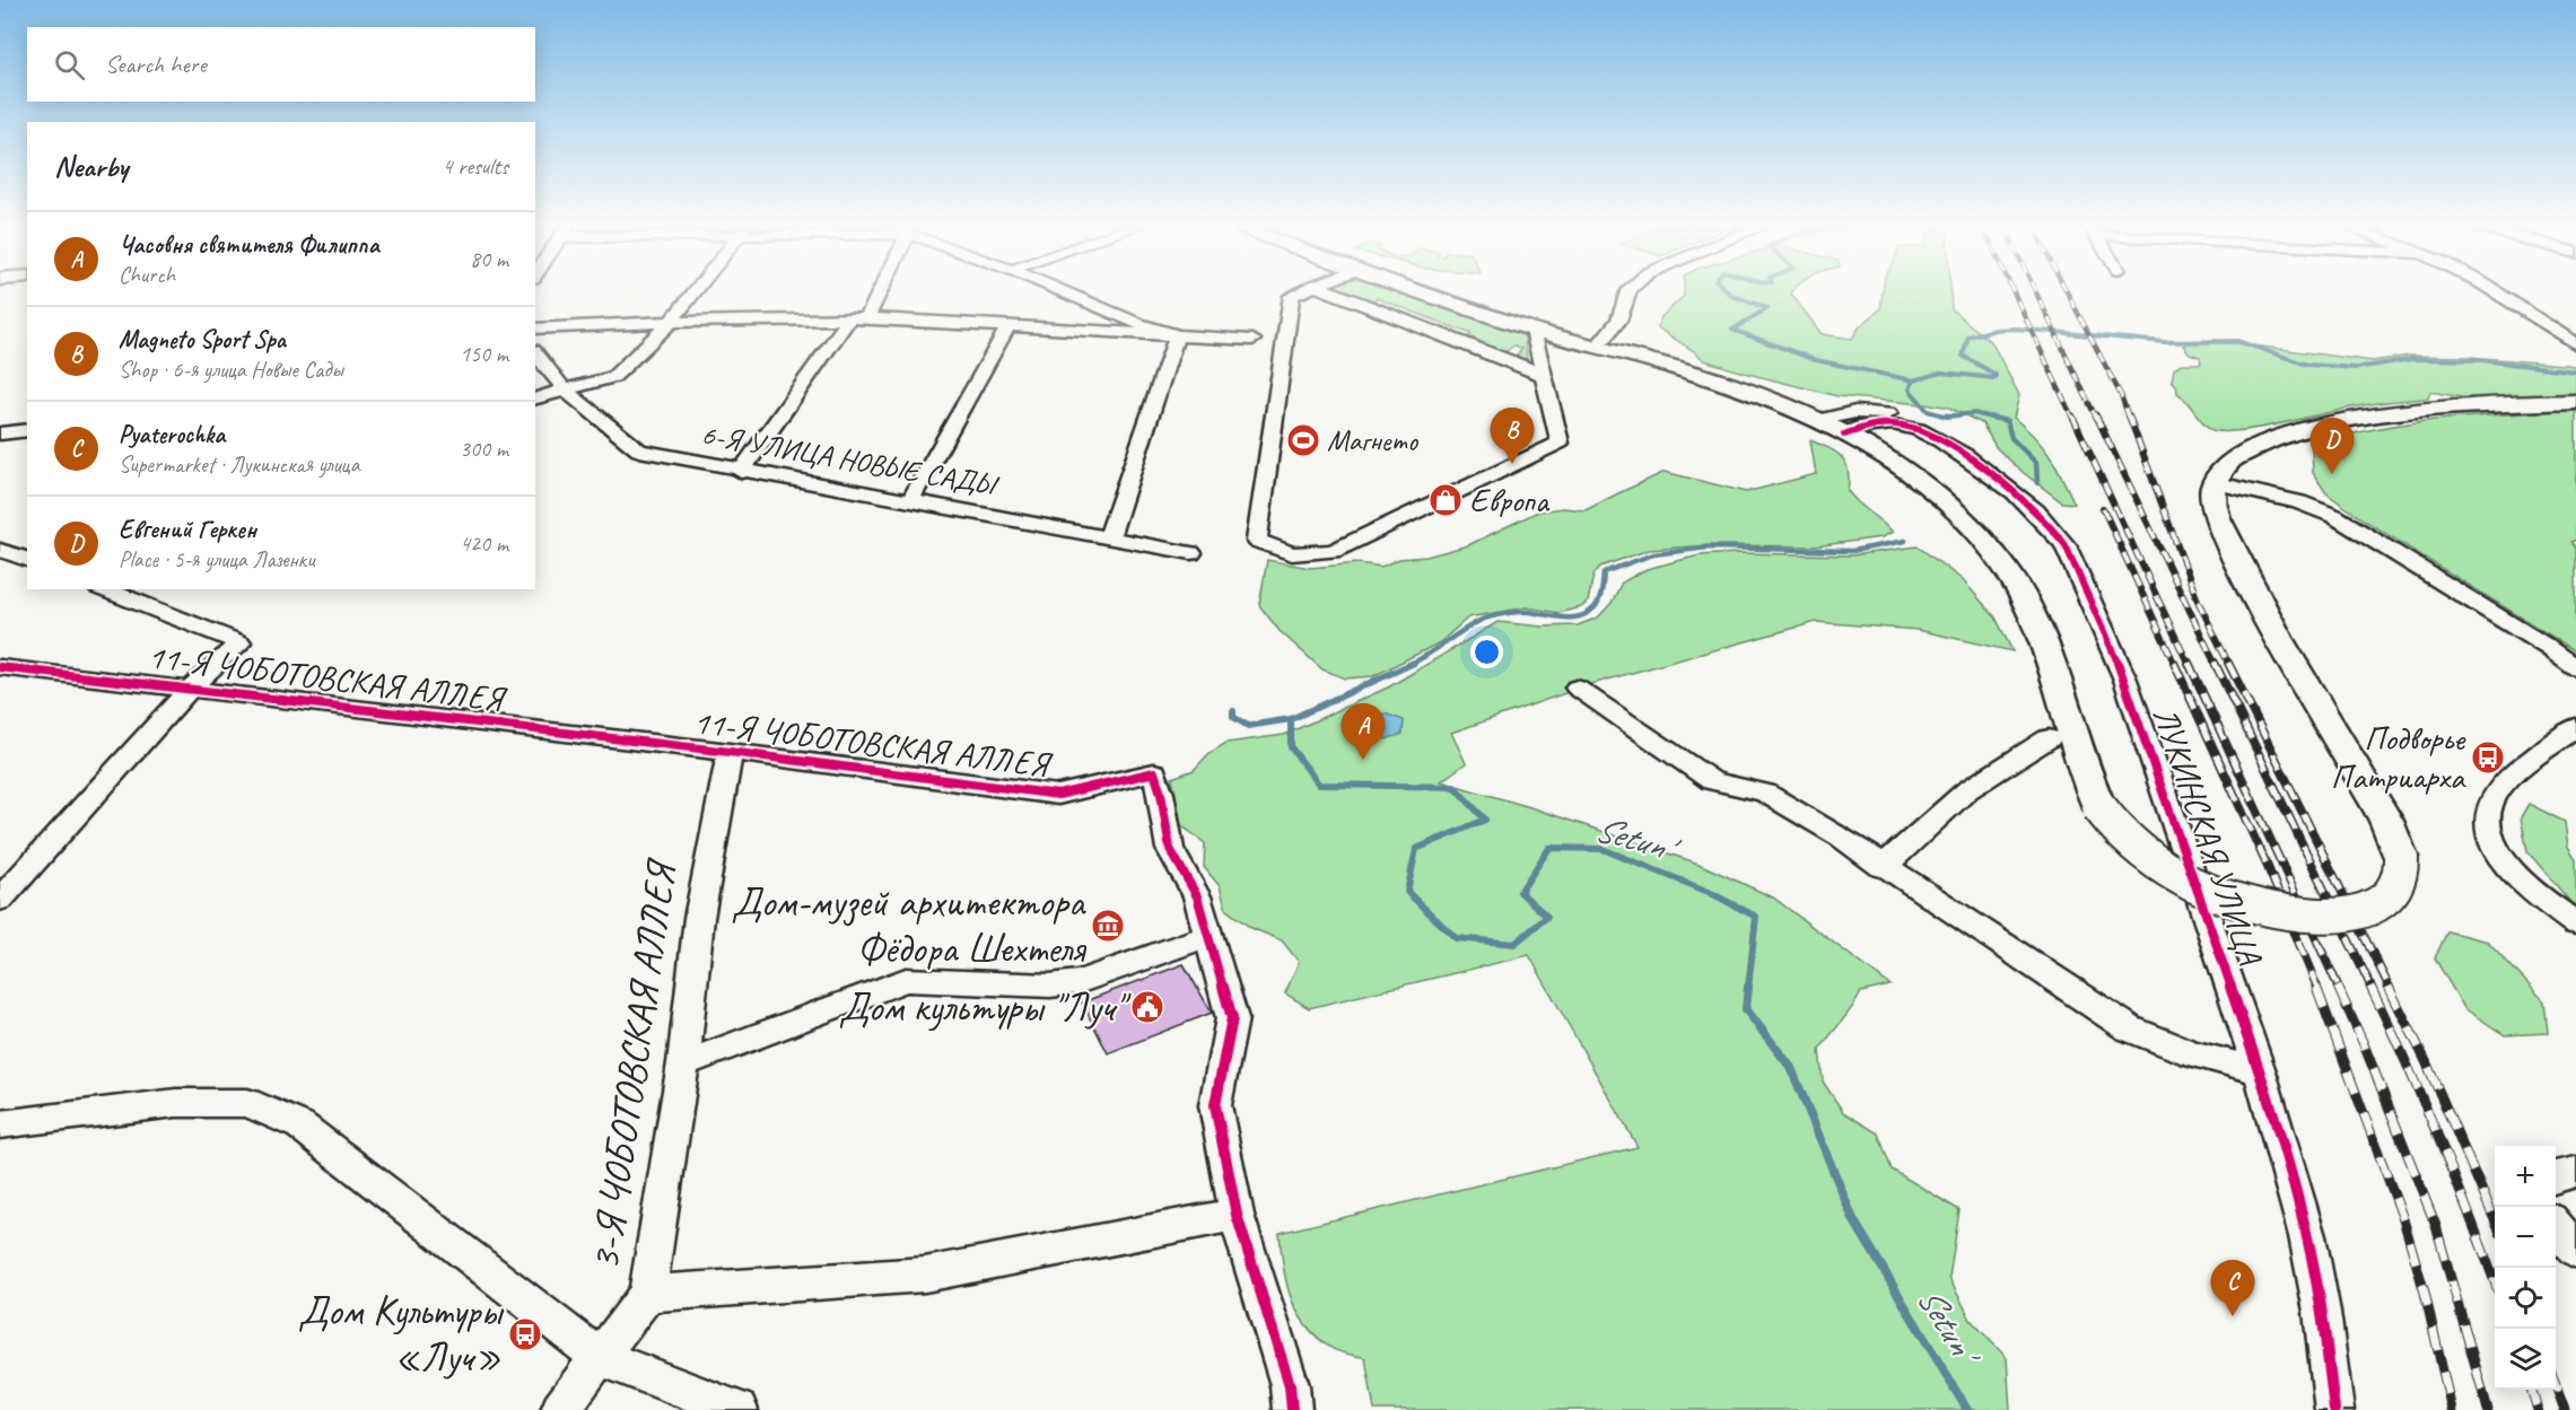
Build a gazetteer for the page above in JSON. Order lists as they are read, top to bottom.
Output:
{
  "streets": {
    "street": [
      "6-Я УЛИЦА НОВЫЕ САДЫ",
      "11-Я ЧОБОТОВСКАЯ АЛЛЕЯ",
      "ЛУКИНСКАЯ УЛИЦА",
      "3-Я ЧОБОТОВСКАЯ АЛЛЕЯ"
    ]
  },
  "crossings": [
    ["11-Я ЧОБОТОВСКАЯ АЛЛЕЯ", "3-Я ЧОБОТОВСКАЯ АЛЛЕЯ"]
  ],
  "water": ["Setun'"],
  "places": {
    "sports": ["Магнето"],
    "shop": ["Европа"],
    "bus stop": ["Подворье Патриарха", "Дом Культуры «Луч»"],
    "museum": ["Дом-музей архитектора Фёдора Шехтеля"],
    "public building": ["Дом культуры \"Луч\""]
  },
  "page": {
    "search": "Search here",
    "heading": ["Nearby", "4 results"],
    "list": [
      {
        "mark": "A",
        "name": "Часовня святителя Филиппа",
        "note": "Church",
        "value": "80 m"
      },
      {
        "mark": "B",
        "name": "Magneto Sport Spa",
        "note": "Shop · 6-я улица Новые Сады",
        "value": "150 m"
      },
      {
        "mark": "C",
        "name": "Pyaterochka",
        "note": "Supermarket · Лукинская улица",
        "value": "300 m"
      },
      {
        "mark": "D",
        "name": "Евгений Геркен",
        "note": "Place · 5-я улица Лазенки",
        "value": "420 m"
      }
    ],
    "pins": [
      "B",
      "D",
      "A",
      "C"
    ],
    "map_buttons": ["+", "−"]
  }
}
